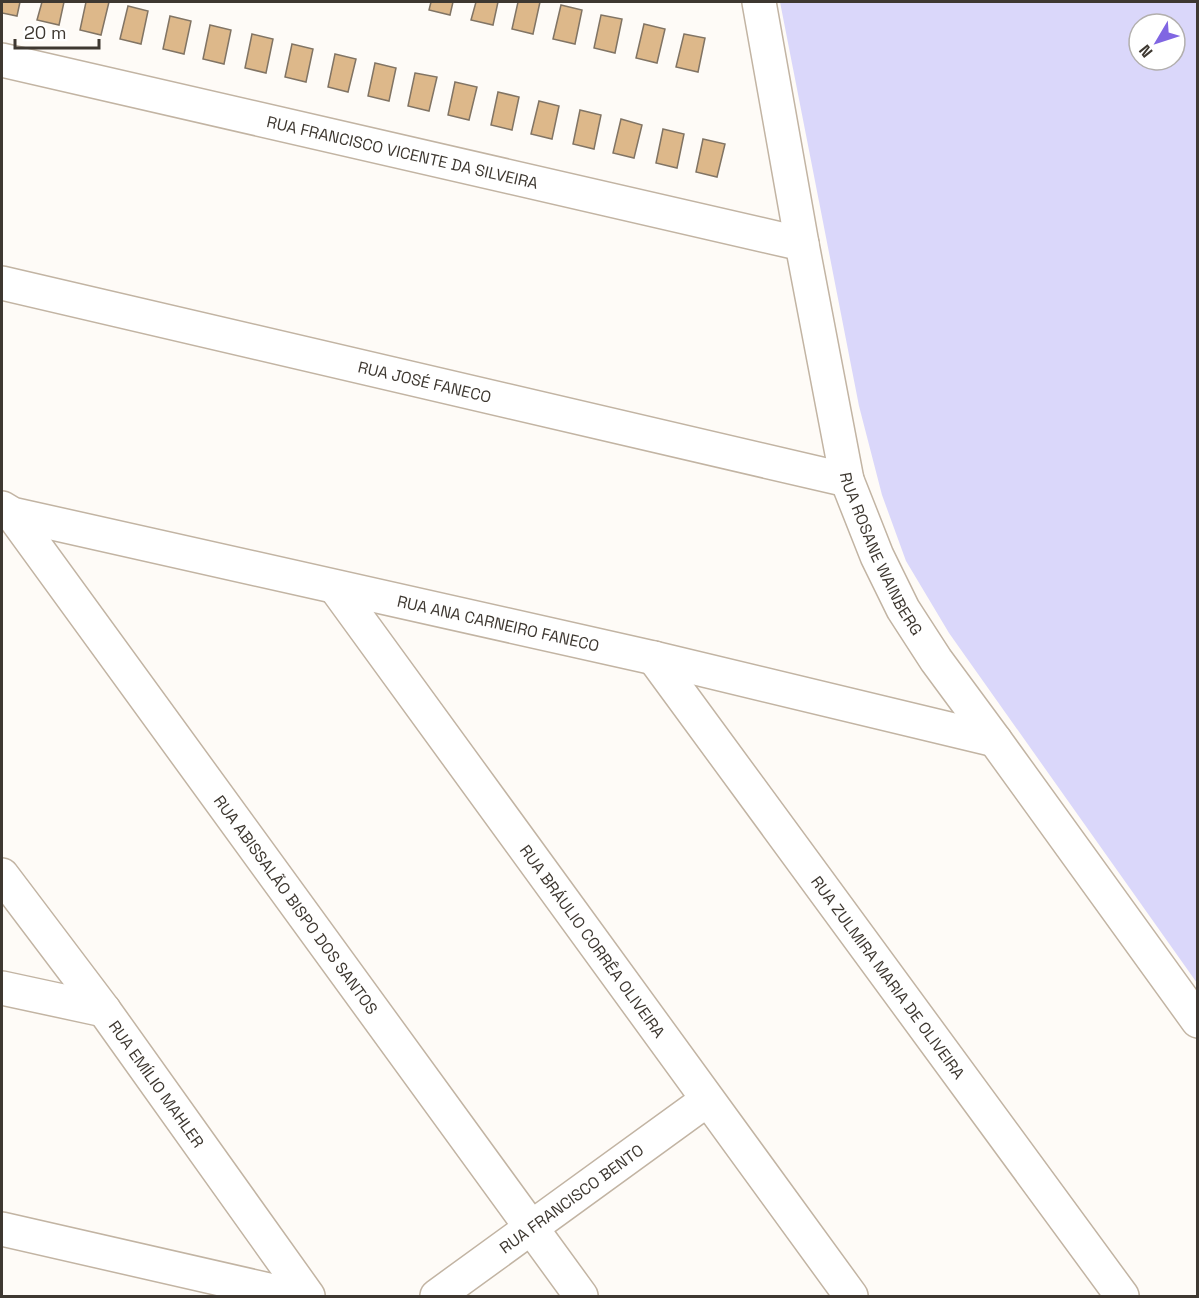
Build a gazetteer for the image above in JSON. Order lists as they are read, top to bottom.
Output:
{
  "streets": {
    "street": [
      "RUA FRANCISCO VICENTE DA SILVEIRA",
      "RUA JOSÉ FANECO",
      "RUA ROSANE WAINBERG",
      "RUA ANA CARNEIRO FANECO",
      "RUA ABISSALÃO BISPO DOS SANTOS",
      "RUA BRÁULIO CORRÊA OLIVEIRA",
      "RUA ZULMIRA MARIA DE OLIVEIRA",
      "RUA EMÍLIO MAHLER",
      "RUA FRANCISCO BENTO"
    ]
  },
  "crossings": [
    ["RUA FRANCISCO VICENTE DA SILVEIRA", "RUA ROSANE WAINBERG"],
    ["RUA JOSÉ FANECO", "RUA ROSANE WAINBERG"],
    ["RUA ROSANE WAINBERG", "RUA ANA CARNEIRO FANECO"],
    ["RUA ANA CARNEIRO FANECO", "RUA ABISSALÃO BISPO DOS SANTOS"],
    ["RUA ANA CARNEIRO FANECO", "RUA BRÁULIO CORRÊA OLIVEIRA"],
    ["RUA ANA CARNEIRO FANECO", "RUA ZULMIRA MARIA DE OLIVEIRA"],
    ["RUA ABISSALÃO BISPO DOS SANTOS", "RUA FRANCISCO BENTO"],
    ["RUA BRÁULIO CORRÊA OLIVEIRA", "RUA FRANCISCO BENTO"]
  ],
  "scale_bar": "20 m",
  "north": "bottom left"
}
